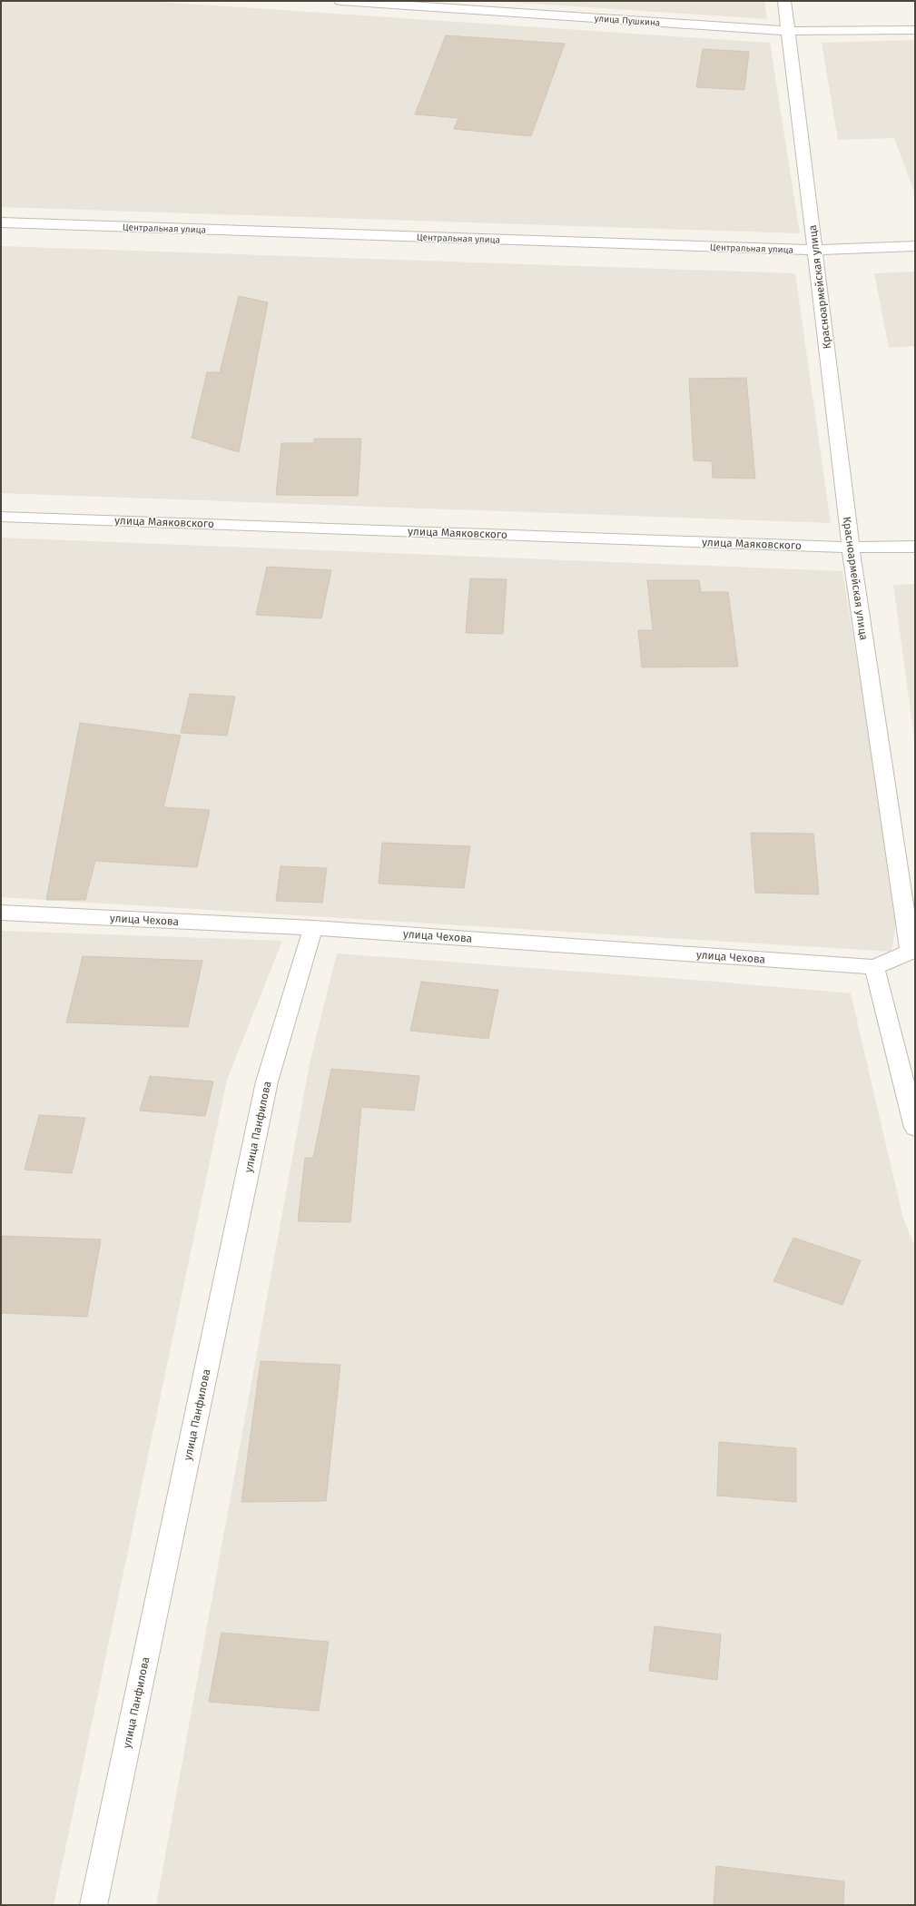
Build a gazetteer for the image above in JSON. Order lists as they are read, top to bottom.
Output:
{
  "streets": {
    "street": [
      "улица Пушкина",
      "Центральная улица",
      "Красноармейская улица",
      "улица Маяковского",
      "улица Чехова",
      "улица Панфилова"
    ]
  },
  "crossings": [
    ["улица Пушкина", "Красноармейская улица"],
    ["Центральная улица", "Красноармейская улица"],
    ["Красноармейская улица", "улица Маяковского"],
    ["Красноармейская улица", "улица Чехова"],
    ["улица Чехова", "улица Панфилова"]
  ]
}
